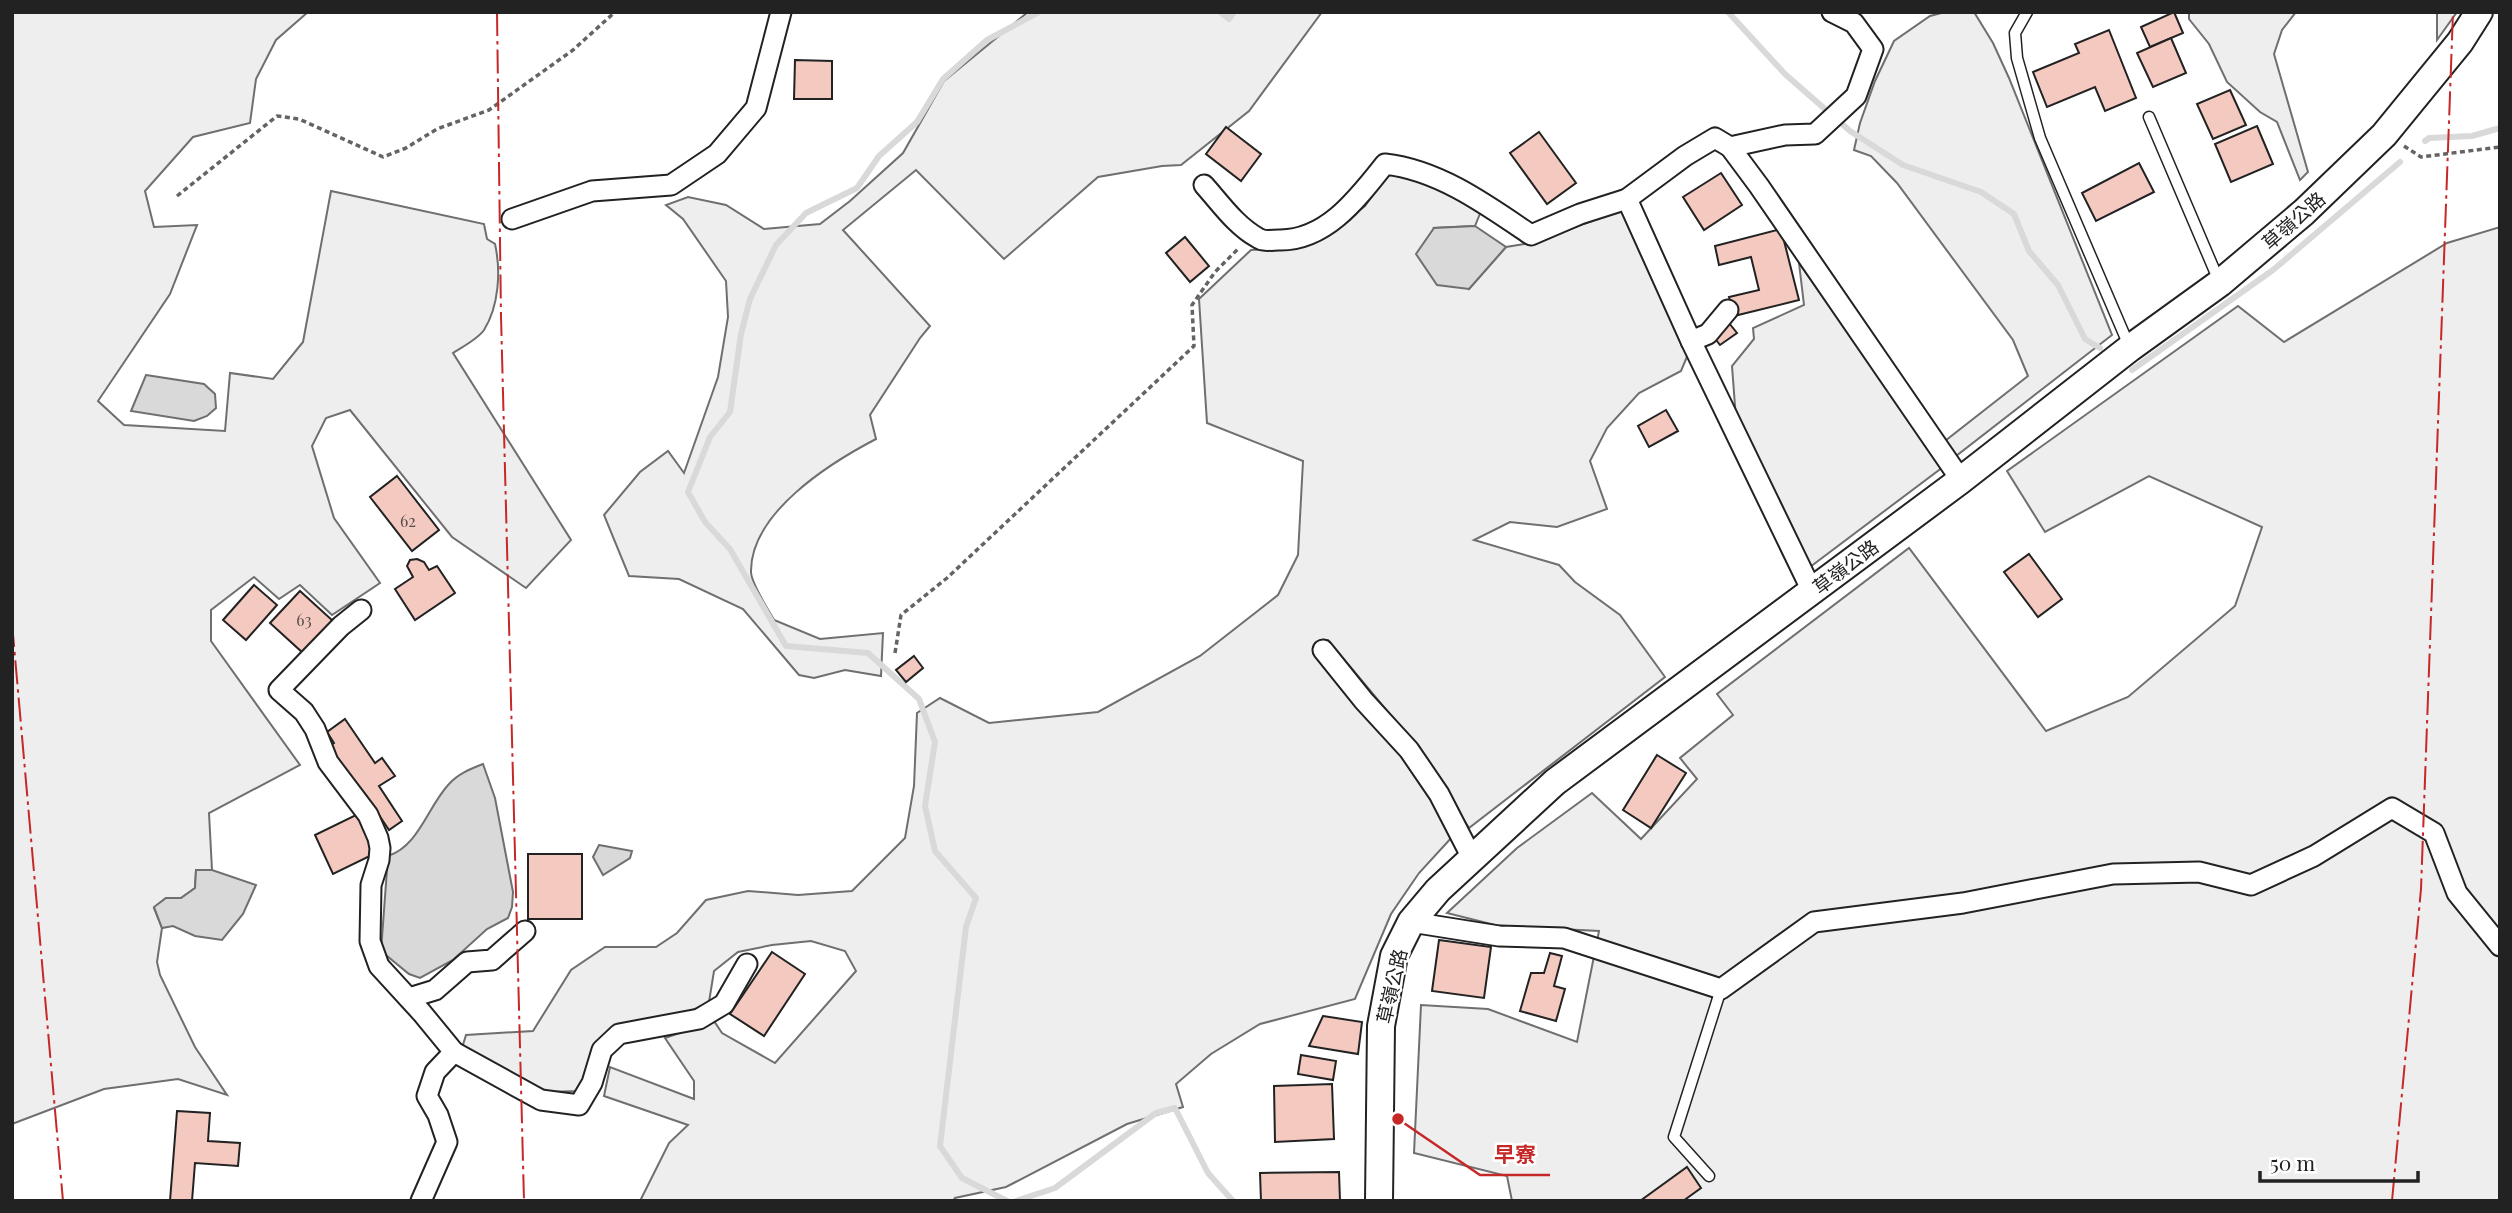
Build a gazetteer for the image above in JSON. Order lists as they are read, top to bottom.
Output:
{
  "streets": {
    "main road": ["草嶺公路"]
  },
  "places": ["早寮"],
  "house_numbers": ["62", "63"],
  "scale_bar": "50 m"
}
